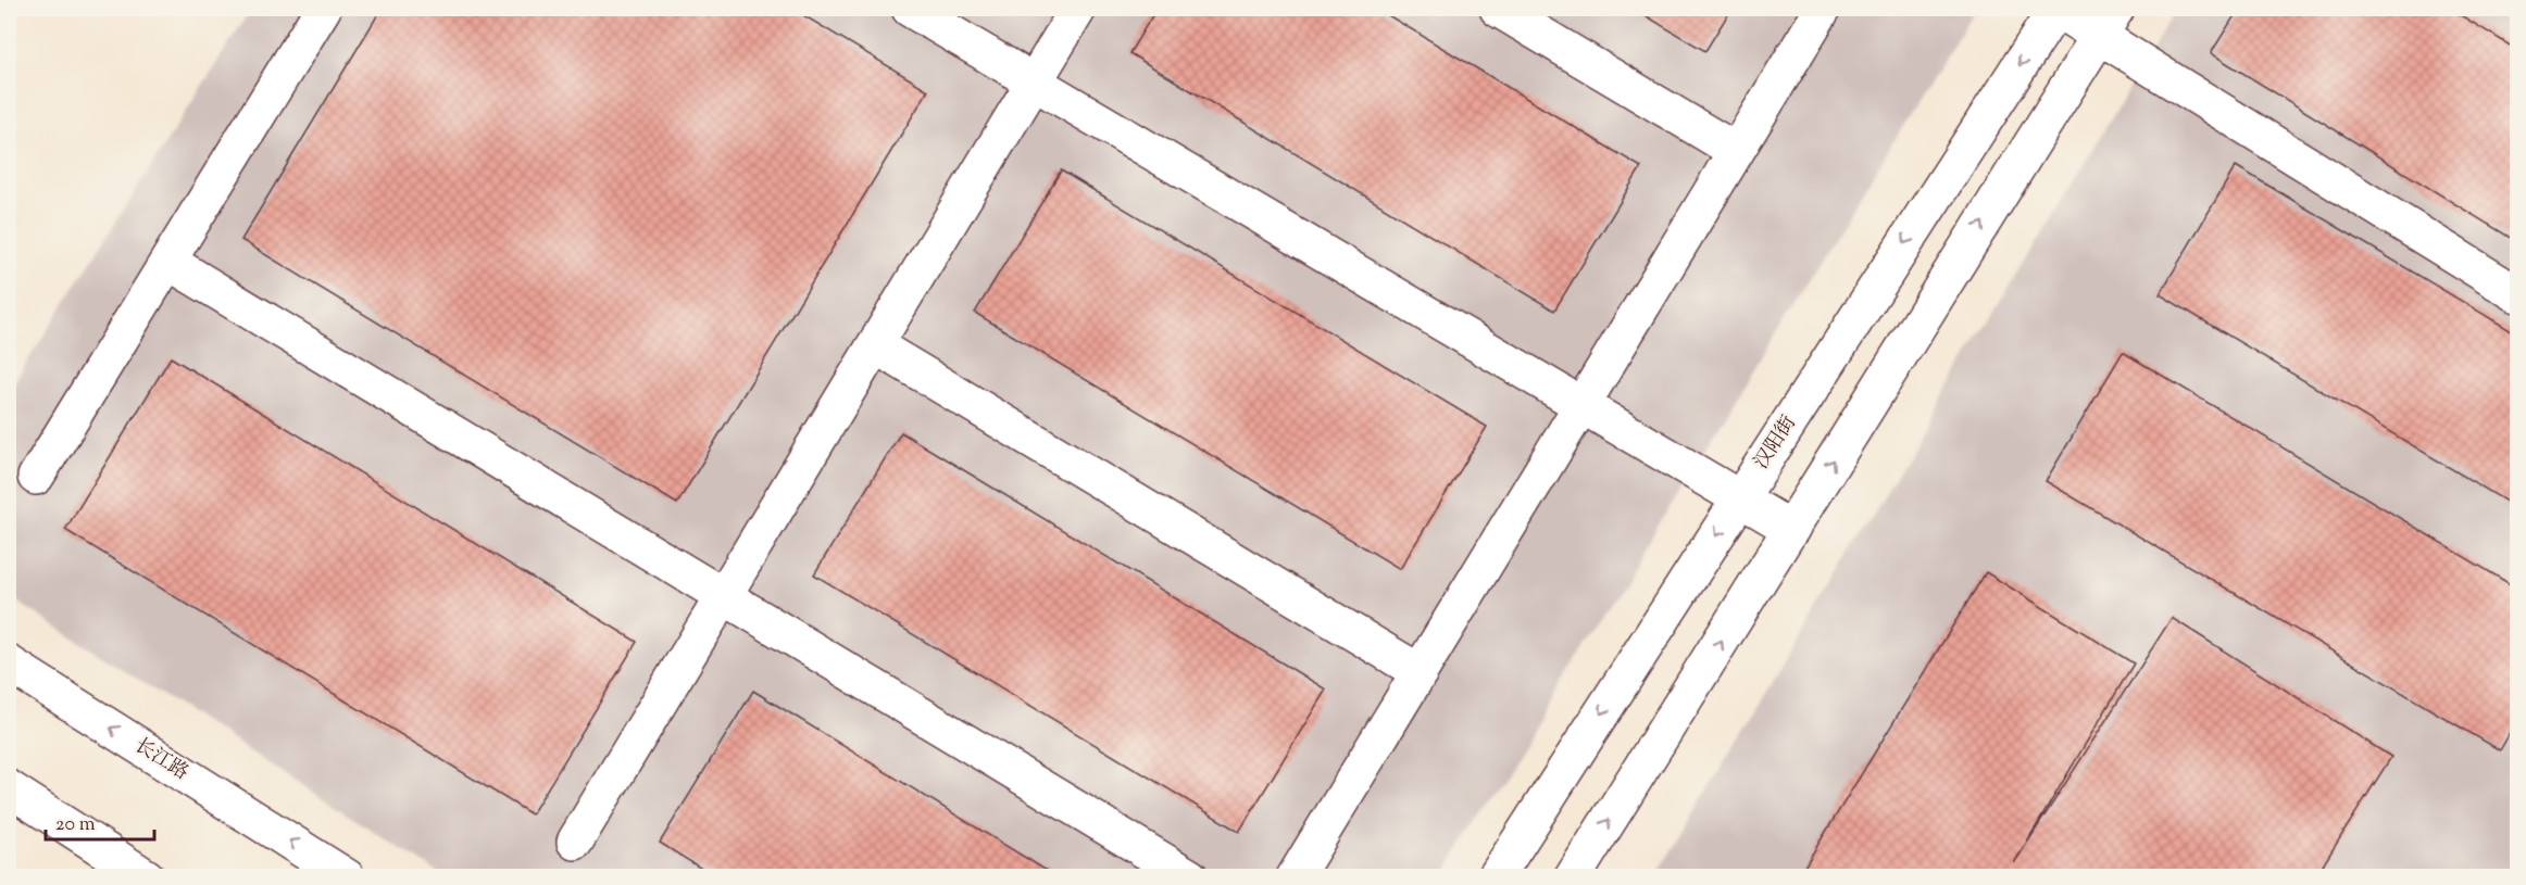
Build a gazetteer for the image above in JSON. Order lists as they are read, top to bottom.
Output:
{
  "streets": {
    "main road": ["汉阳街", "长江路"]
  },
  "scale_bar": "20 m"
}
